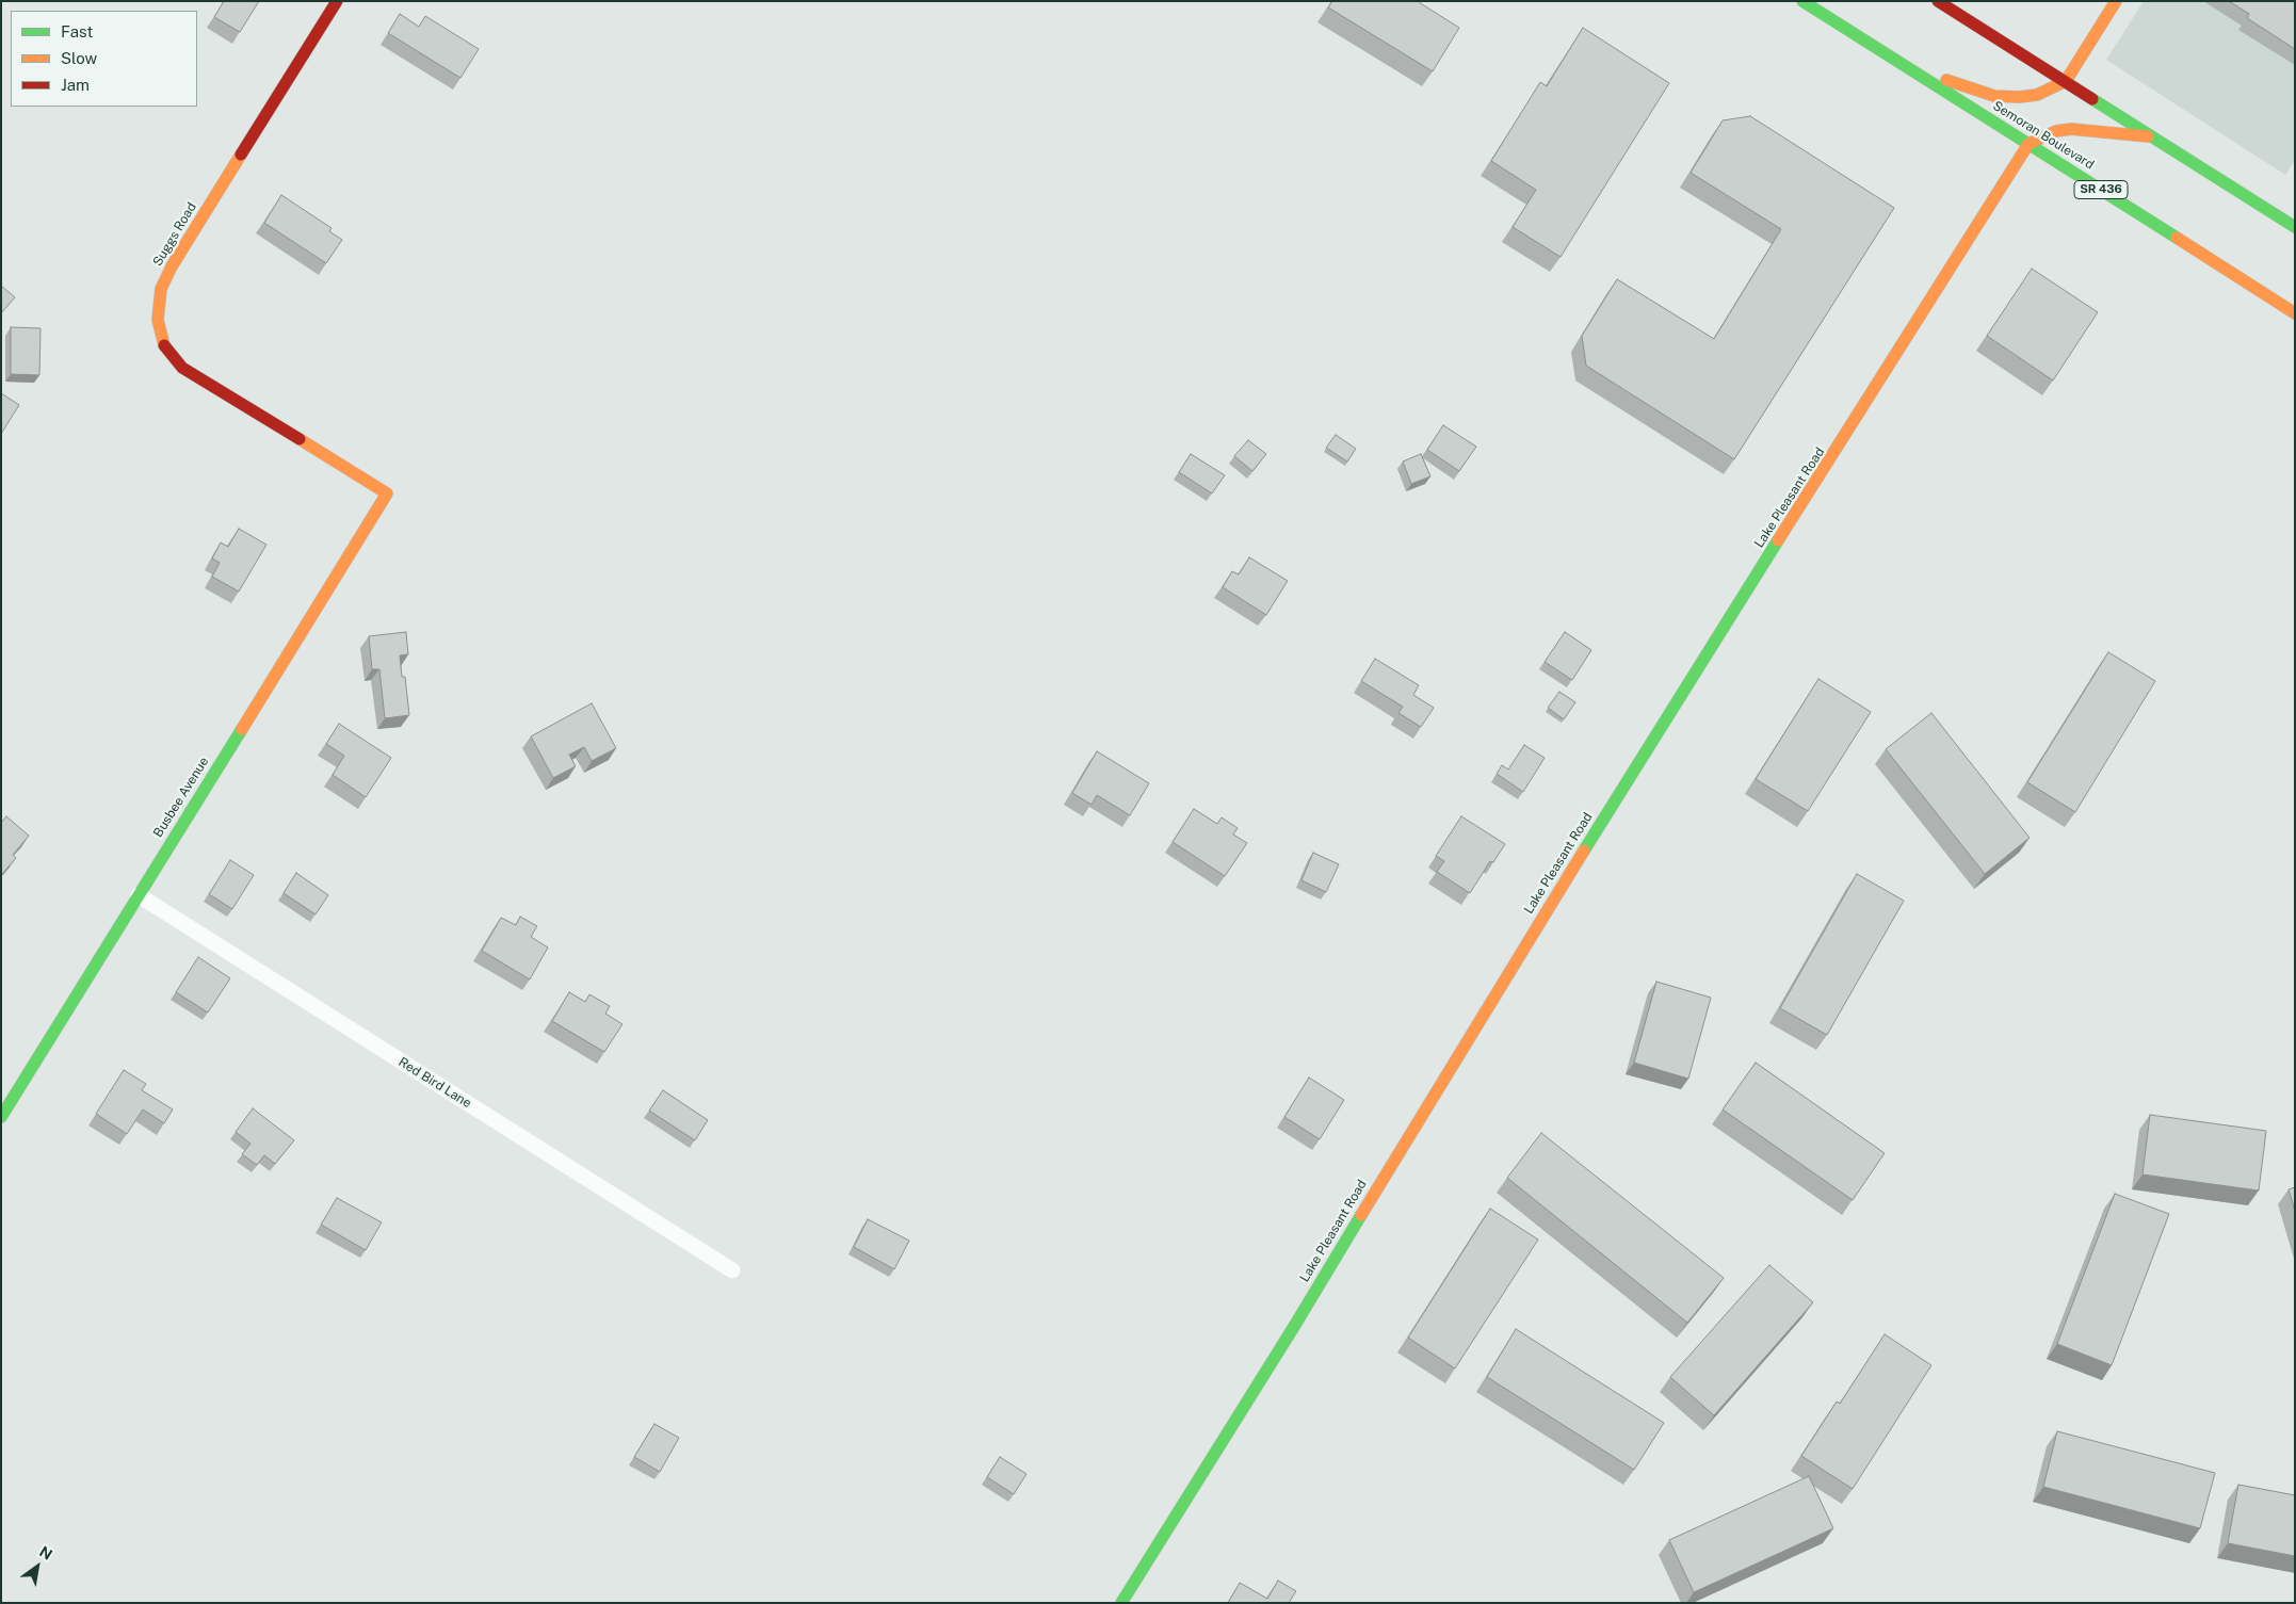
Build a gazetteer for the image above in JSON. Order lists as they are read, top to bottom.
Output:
{
  "streets": {
    "street": [
      "Semoran Boulevard",
      "SR 436",
      "Suggs Road",
      "Lake Pleasant Road",
      "Busbee Avenue",
      "Red Bird Lane"
    ]
  },
  "crossings": [
    ["Semoran Boulevard", "Lake Pleasant Road"],
    ["Suggs Road", "Busbee Avenue"],
    ["Busbee Avenue", "Red Bird Lane"]
  ],
  "legend": ["Fast", "Slow", "Jam"],
  "north": "top right"
}
